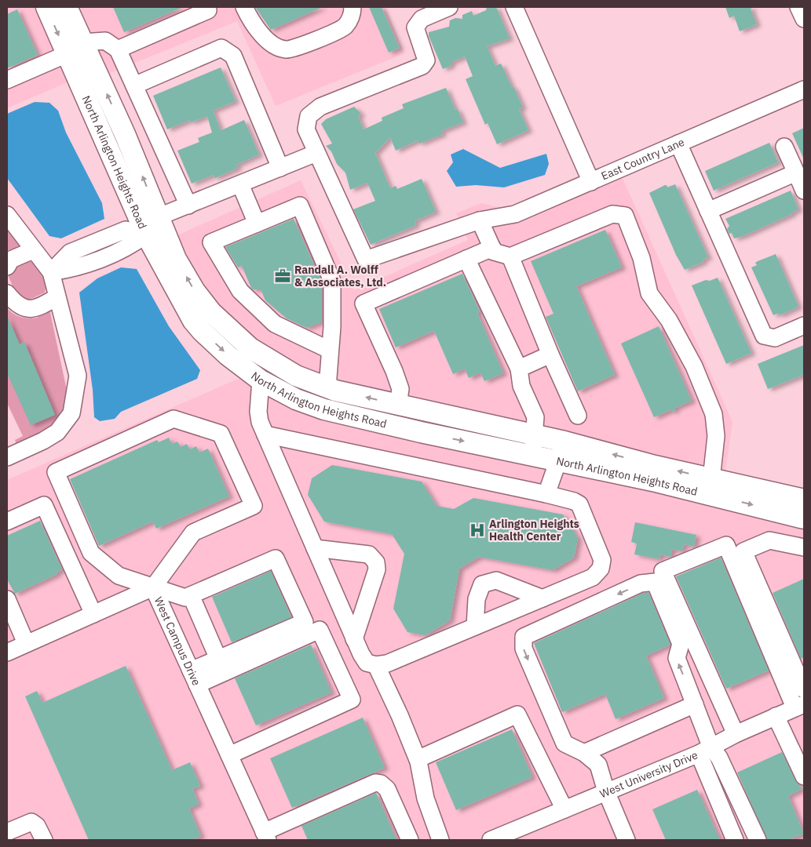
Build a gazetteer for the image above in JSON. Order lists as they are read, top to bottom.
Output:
{
  "streets": {
    "main road": ["North Arlington Heights Road"],
    "street": ["East Country Lane", "West Campus Drive", "West University Drive"]
  },
  "places": {
    "office": ["Randall A. Wolff & Associates, Ltd."],
    "hospital": ["Arlington Heights Health Center"]
  }
}
